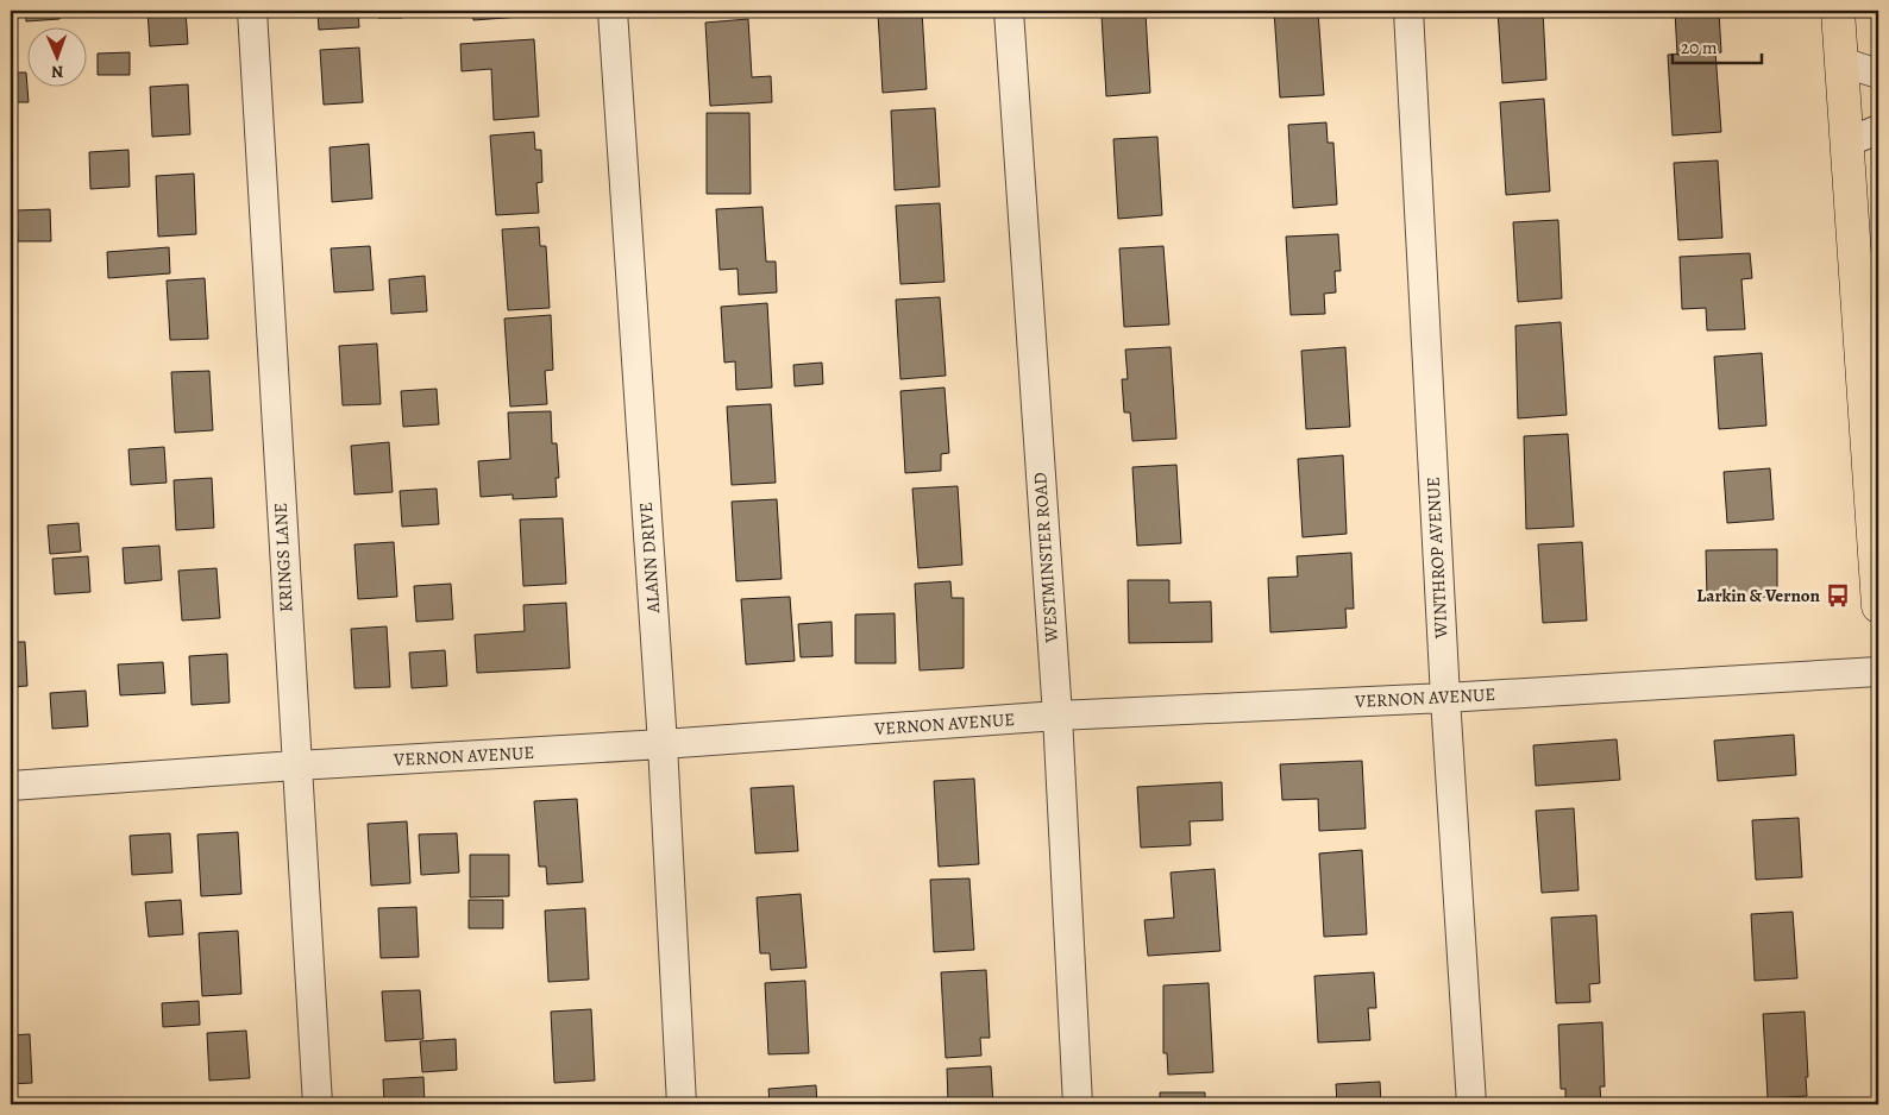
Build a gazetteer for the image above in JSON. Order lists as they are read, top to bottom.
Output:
{
  "streets": {
    "street": [
      "KRINGS LANE",
      "ALANN DRIVE",
      "WESTMINSTER ROAD",
      "WINTHROP AVENUE",
      "VERNON AVENUE"
    ]
  },
  "crossings": [
    ["KRINGS LANE", "VERNON AVENUE"],
    ["ALANN DRIVE", "VERNON AVENUE"],
    ["WESTMINSTER ROAD", "VERNON AVENUE"],
    ["WINTHROP AVENUE", "VERNON AVENUE"]
  ],
  "places": {
    "bus stop": ["Larkin & Vernon"]
  },
  "scale_bar": "20 m",
  "north": "bottom"
}
